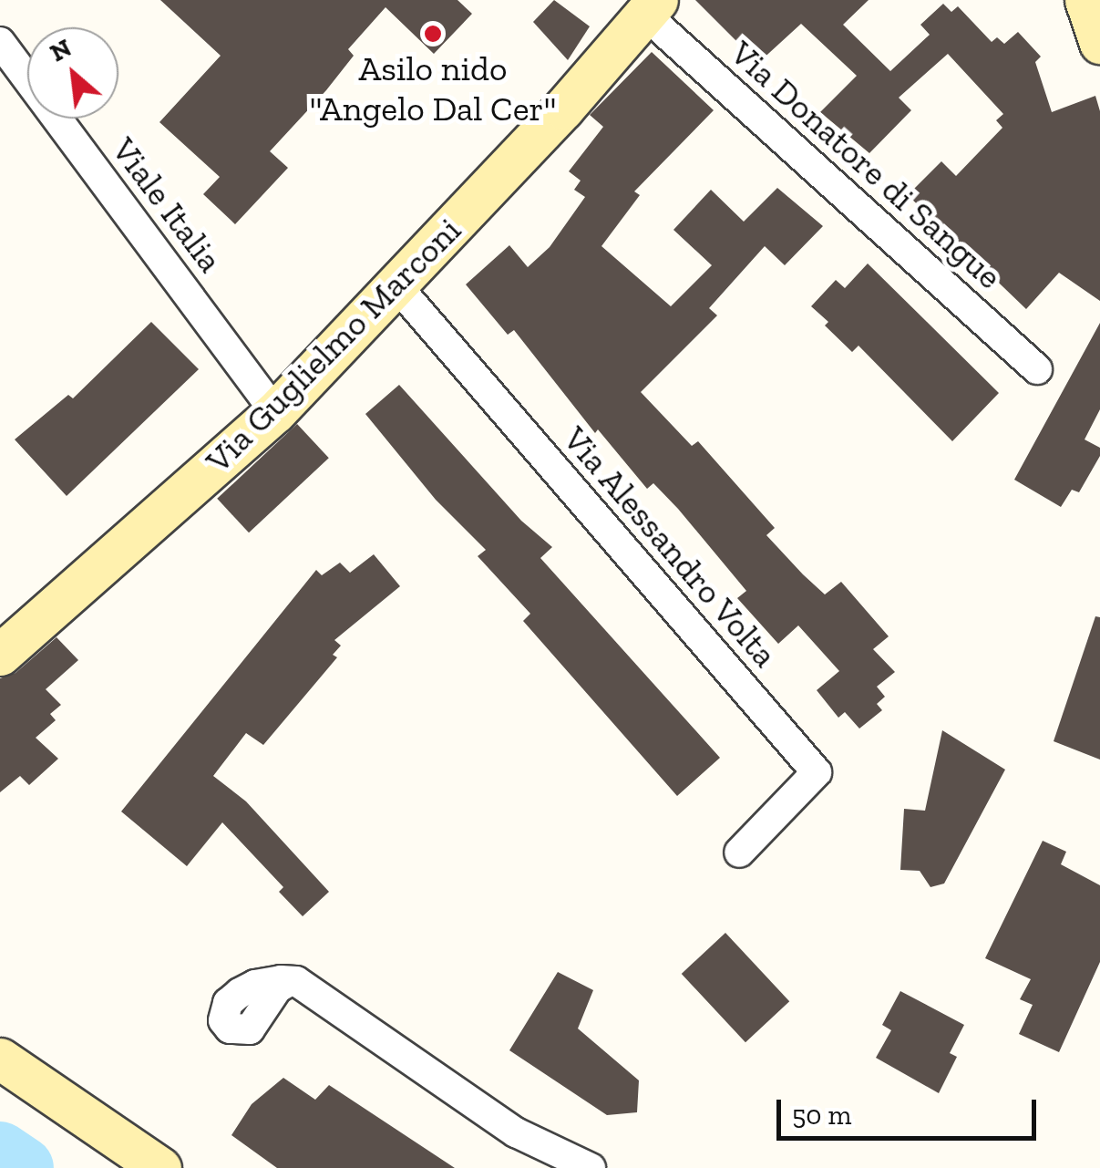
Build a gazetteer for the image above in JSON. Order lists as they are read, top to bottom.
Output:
{
  "streets": {
    "street": [
      "Via Donatore di Sangue",
      "Viale Italia",
      "Via Guglielmo Marconi",
      "Via Alessandro Volta"
    ]
  },
  "crossings": [
    ["Via Donatore di Sangue", "Via Guglielmo Marconi"],
    ["Viale Italia", "Via Guglielmo Marconi"],
    ["Via Guglielmo Marconi", "Via Alessandro Volta"]
  ],
  "places": ["Asilo nido \"Angelo Dal Cer\""],
  "scale_bar": "50 m",
  "north": "top left"
}
